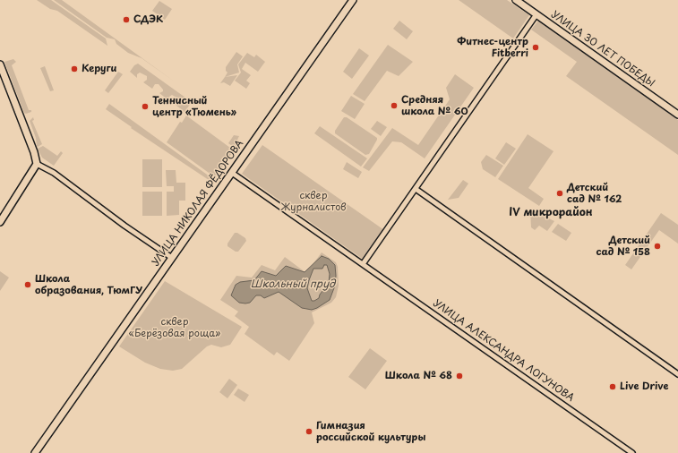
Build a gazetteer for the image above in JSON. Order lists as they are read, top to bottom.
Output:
{
  "streets": {
    "street": ["УЛИЦА 30 ЛЕТ ПОБЕДЫ", "УЛИЦА НИКОЛАЯ ФЁДОРОВА", "УЛИЦА АЛЕКСАНДРА ЛОГУНОВА"]
  },
  "crossings": [
    ["УЛИЦА НИКОЛАЯ ФЁДОРОВА", "УЛИЦА АЛЕКСАНДРА ЛОГУНОВА"]
  ],
  "districts": ["IV микрорайон"],
  "water": ["Школьный пруд"],
  "parks": ["сквер Журналистов", "сквер «Берёзовая роща»"],
  "places": [
    "СДЭК",
    "Фитнес-центр Fitberri",
    "Керуги",
    "Средняя школа № 60",
    "Теннисный центр «Тюмень»",
    "Детский сад № 162",
    "Детский сад № 158",
    "Школа образования, ТюмГУ",
    "Школа № 68",
    "Live Drive",
    "Гимназия российской культуры"
  ]
}
